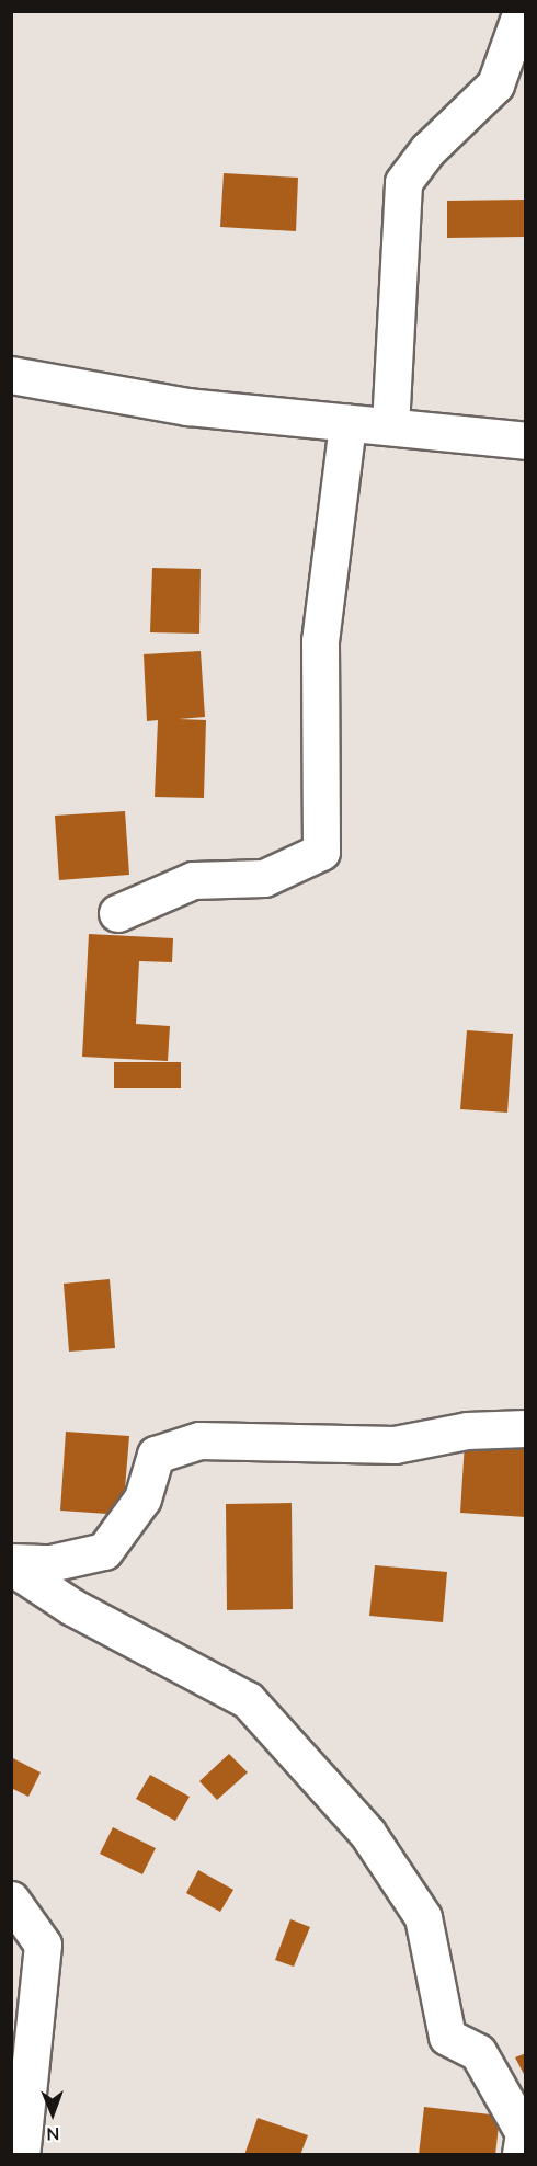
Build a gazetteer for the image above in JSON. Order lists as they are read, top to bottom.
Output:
{
  "north": "bottom"
}
